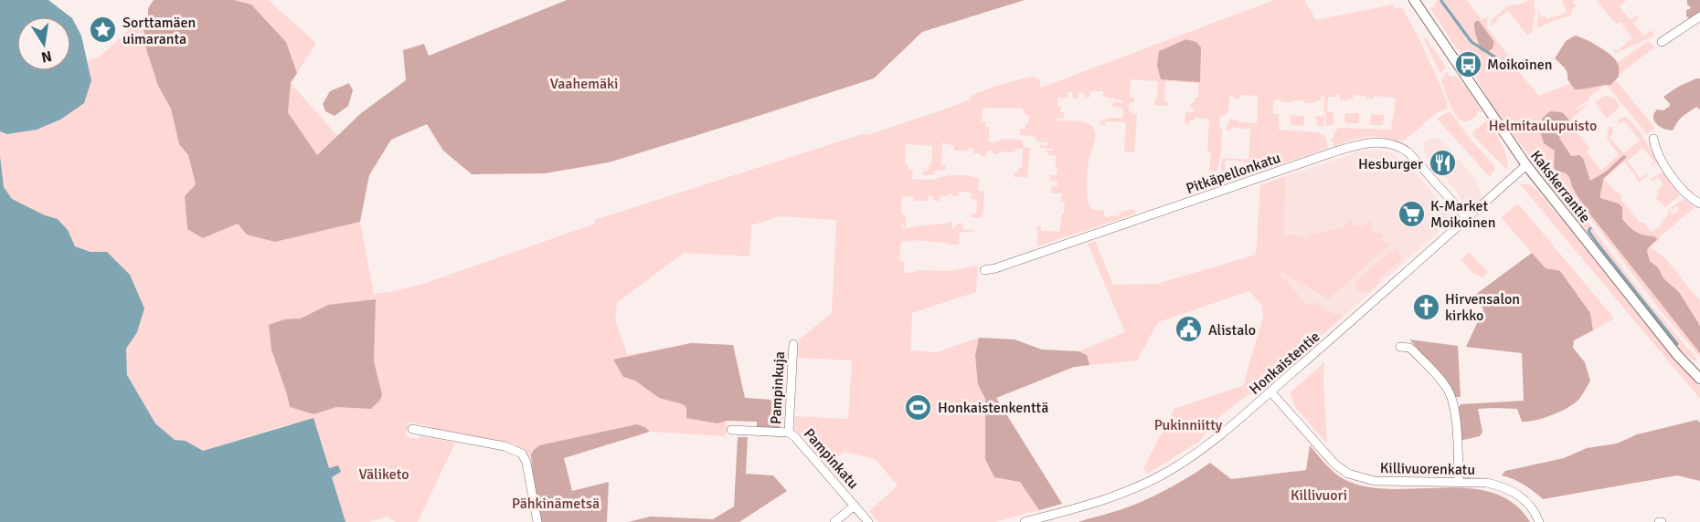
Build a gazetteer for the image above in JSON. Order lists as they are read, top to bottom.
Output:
{
  "streets": {
    "main road": ["Kakskerrantie"],
    "street": [
      "Pitkäpellonkatu",
      "Honkaistentie",
      "Pampinkuja",
      "Pampinkatu",
      "Killivuorenkatu"
    ]
  },
  "crossings": [
    ["Pitkäpellonkatu", "Honkaistentie"],
    ["Kakskerrantie", "Honkaistentie"],
    ["Honkaistentie", "Killivuorenkatu"],
    ["Pampinkuja", "Pampinkatu"]
  ],
  "parks": [
    "Vaahemäki",
    "Helmitaulupuisto",
    "Pukinniitty",
    "Väliketo",
    "Killivuori",
    "Pähkinämetsä"
  ],
  "places": {
    "place": ["Sorttamäen uimaranta"],
    "bus stop": ["Moikoinen"],
    "restaurant": ["Hesburger"],
    "supermarket": ["K-Market Moikoinen"],
    "church": ["Hirvensalon kirkko"],
    "public building": ["Alistalo"],
    "sports": ["Honkaistenkenttä"]
  },
  "north": "bottom"
}
